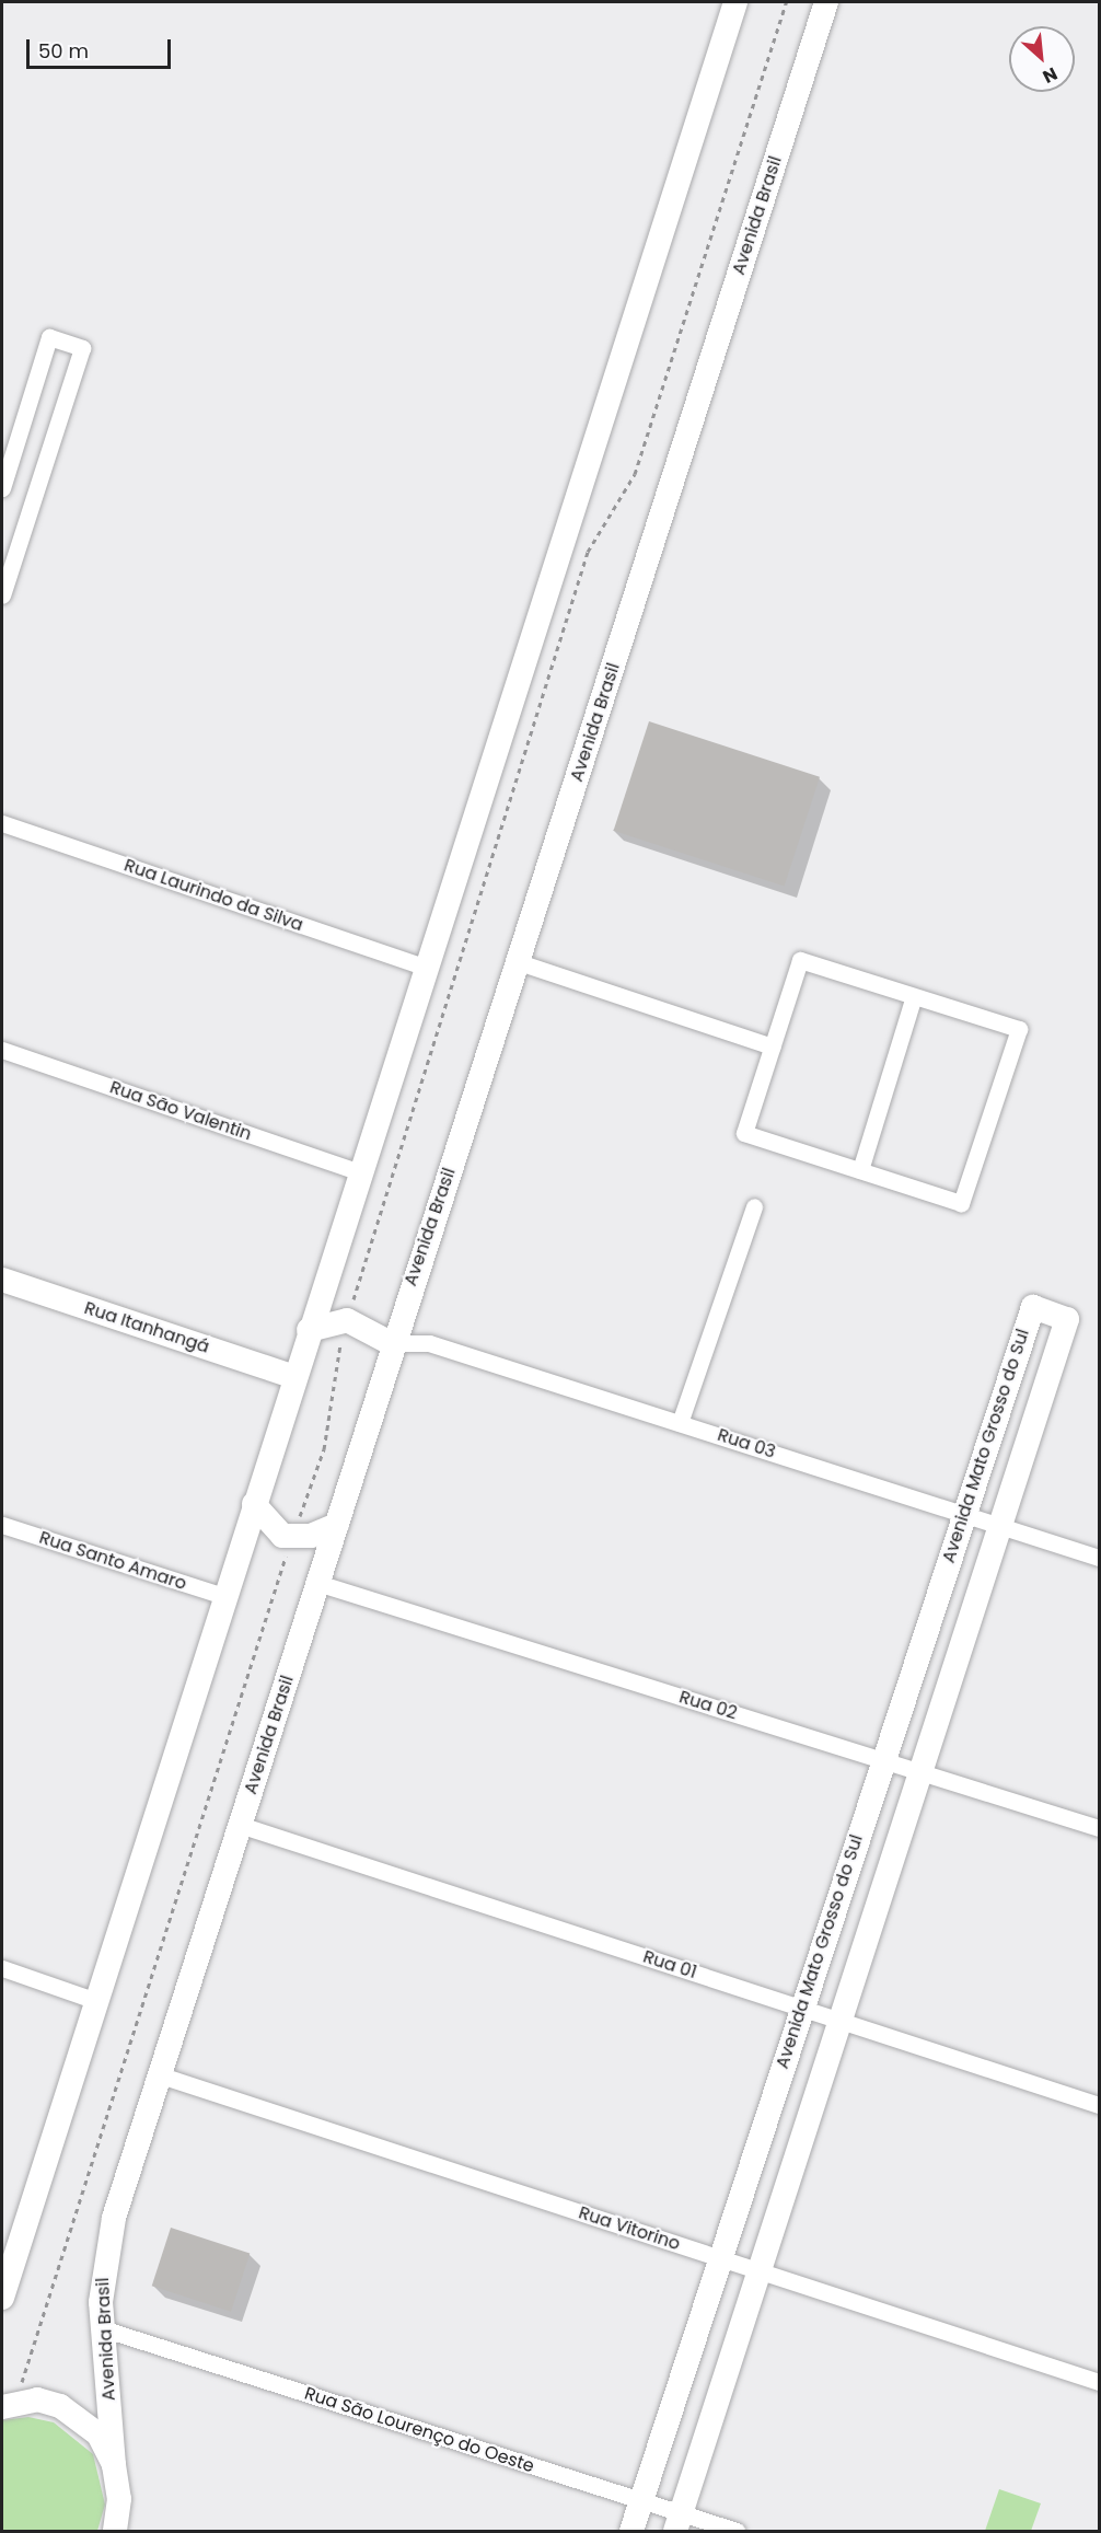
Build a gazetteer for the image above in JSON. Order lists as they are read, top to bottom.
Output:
{
  "streets": {
    "main road": ["Avenida Brasil", "Rua Itanhangá", "Avenida Mato Grosso do Sul"],
    "street": [
      "Rua Laurindo da Silva",
      "Rua São Valentin",
      "Rua 03",
      "Rua Santo Amaro",
      "Rua 02",
      "Rua 01",
      "Rua Vitorino",
      "Rua São Lourenço do Oeste"
    ]
  },
  "crossings": [
    ["Avenida Brasil", "Rua 03"],
    ["Avenida Brasil", "Rua 02"],
    ["Avenida Brasil", "Rua 01"],
    ["Avenida Brasil", "Rua Vitorino"],
    ["Avenida Brasil", "Rua São Lourenço do Oeste"],
    ["Rua 03", "Avenida Mato Grosso do Sul"],
    ["Avenida Mato Grosso do Sul", "Rua 02"],
    ["Avenida Mato Grosso do Sul", "Rua 01"],
    ["Avenida Mato Grosso do Sul", "Rua Vitorino"],
    ["Avenida Mato Grosso do Sul", "Rua São Lourenço do Oeste"]
  ],
  "scale_bar": "50 m",
  "north": "bottom right"
}
